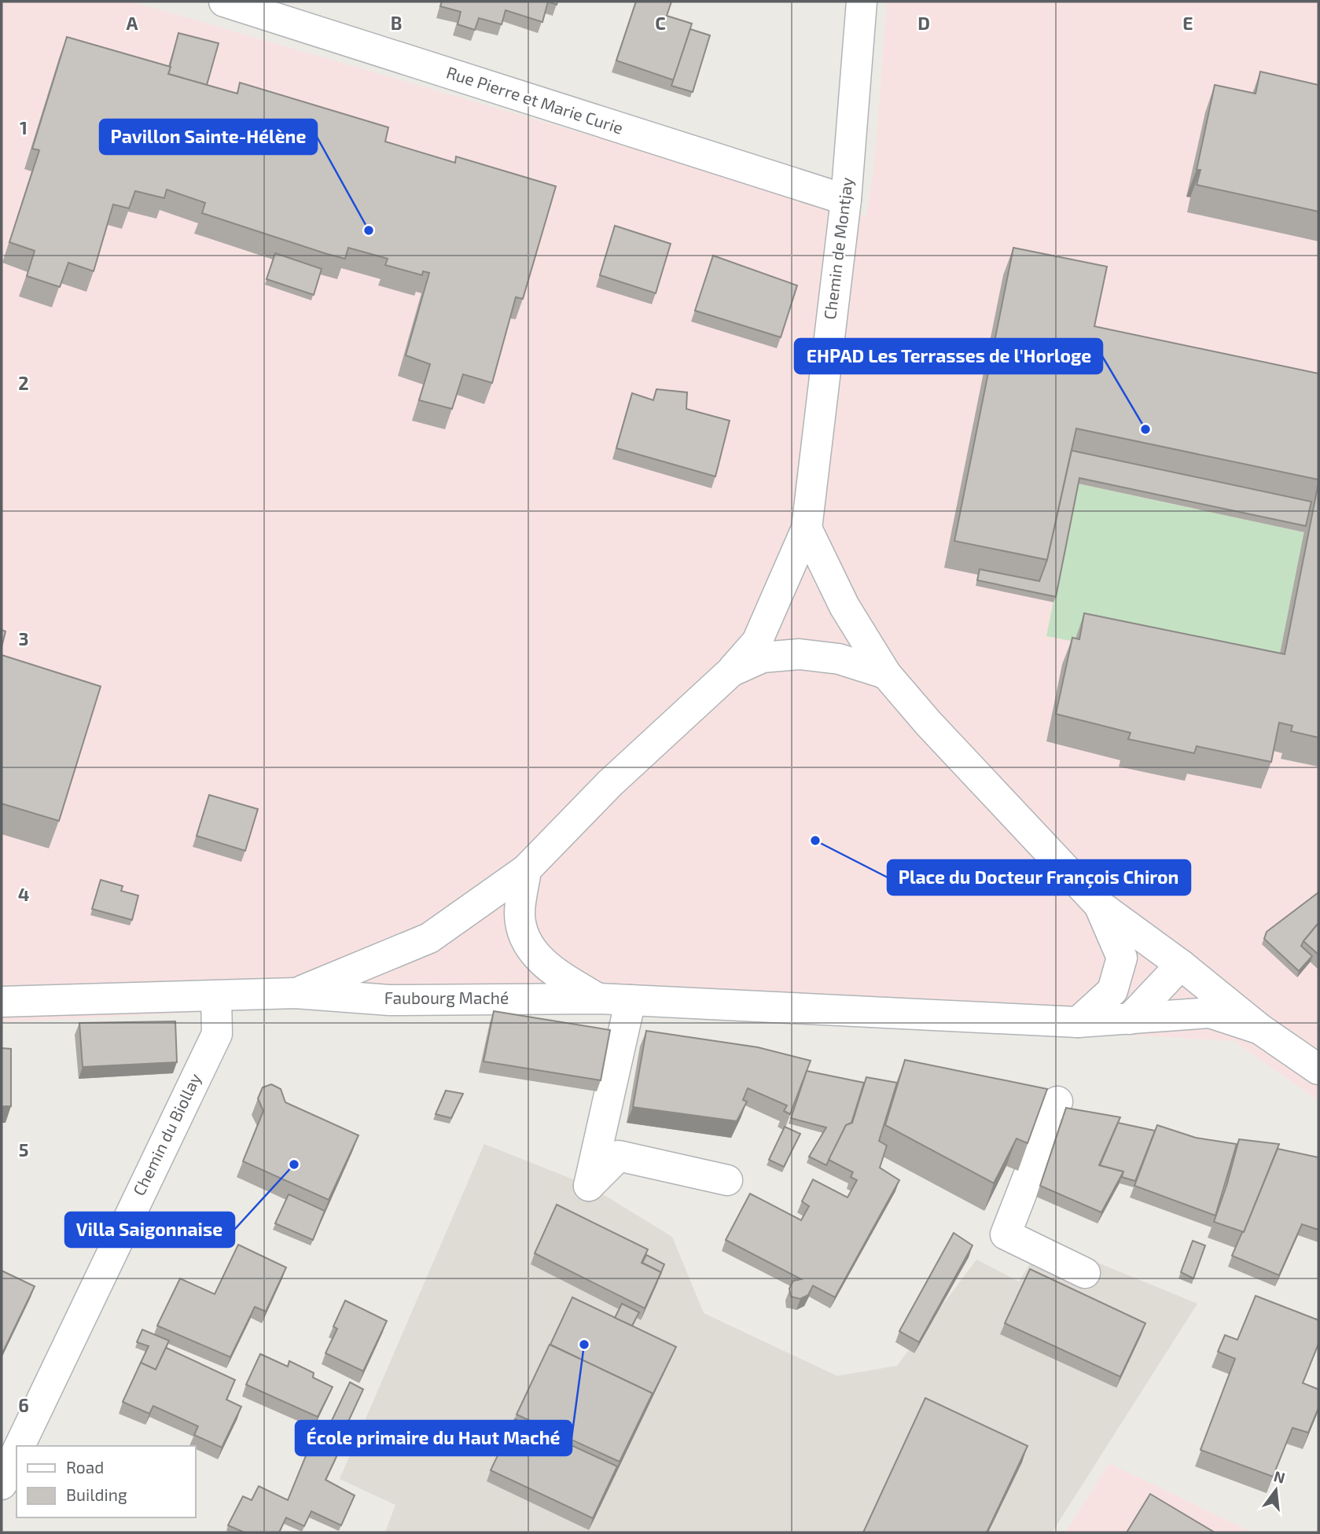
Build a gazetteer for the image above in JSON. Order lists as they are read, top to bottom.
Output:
{
  "streets": {
    "street": [
      "Rue Pierre et Marie Curie",
      "Chemin de Montjay",
      "Faubourg Maché",
      "Chemin du Biollay"
    ]
  },
  "crossings": [
    ["Rue Pierre et Marie Curie", "Chemin de Montjay"],
    ["Chemin de Montjay", "Faubourg Maché"],
    ["Faubourg Maché", "Chemin du Biollay"]
  ],
  "places": [
    "Pavillon Sainte-Hélène",
    "EHPAD Les Terrasses de l'Horloge",
    "Place du Docteur François Chiron",
    "Villa Saigonnaise",
    "École primaire du Haut Maché"
  ],
  "legend": ["Road", "Building"],
  "north": "top",
  "grid": {
    "columns": [
      "A",
      "B",
      "C",
      "D",
      "E"
    ],
    "rows": [
      "1",
      "2",
      "3",
      "4",
      "5",
      "6"
    ]
  }
}
